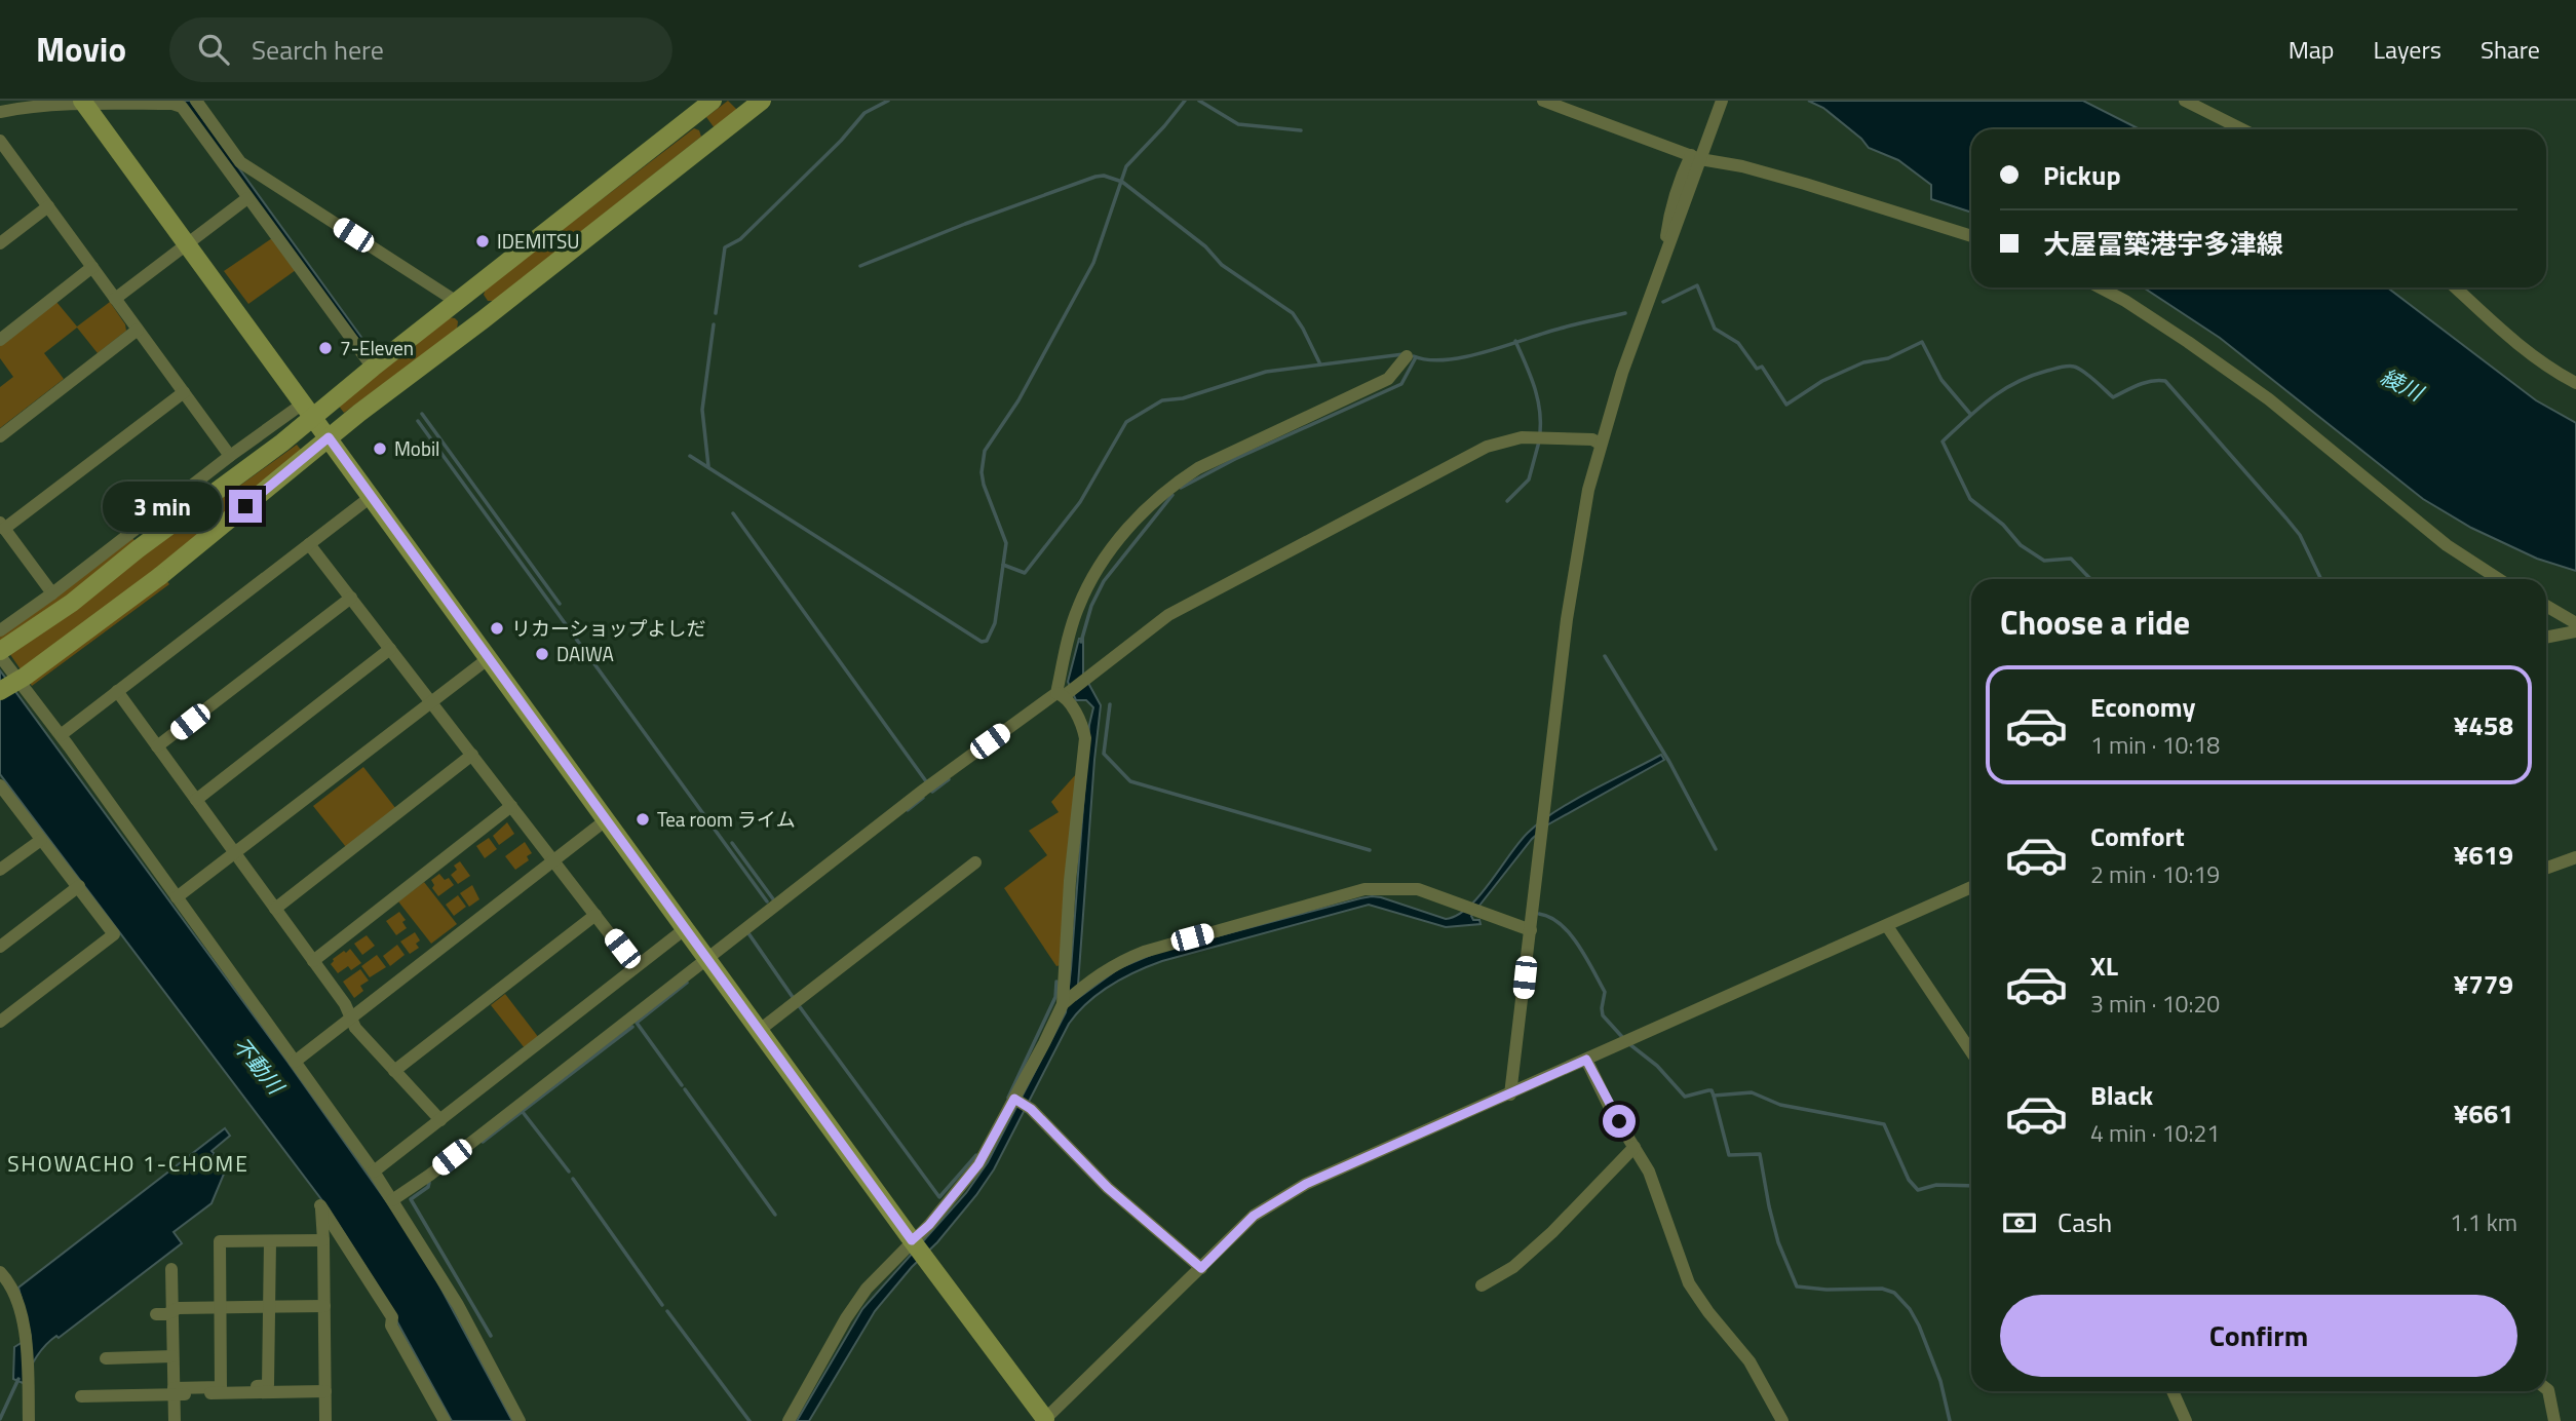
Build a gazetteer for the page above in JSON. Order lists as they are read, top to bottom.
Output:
{
  "districts": ["SHOWACHO 1-CHOME"],
  "water": ["綾川", "不動川"],
  "places": [
    "IDEMITSU",
    "7-Eleven",
    "Mobil",
    "リカーショップよしだ",
    "DAIWA",
    "Tea room ライム"
  ],
  "page": {
    "header": "Movio",
    "search": "Search here",
    "nav": ["Map", "Layers", "Share"],
    "banner": ["Pickup", "大屋冨築港宇多津線"],
    "bubble": "3 min",
    "heading": "Choose a ride",
    "list": [
      {
        "name": "Economy",
        "note": "1 min · 10:18",
        "value": "¥458"
      },
      {
        "name": "Comfort",
        "note": "2 min · 10:19",
        "value": "¥619"
      },
      {
        "name": "XL",
        "note": "3 min · 10:20",
        "value": "¥779"
      },
      {
        "name": "Black",
        "note": "4 min · 10:21",
        "value": "¥661"
      }
    ],
    "pay": ["Cash", "1.1 km"],
    "buttons": "Confirm"
  }
}
